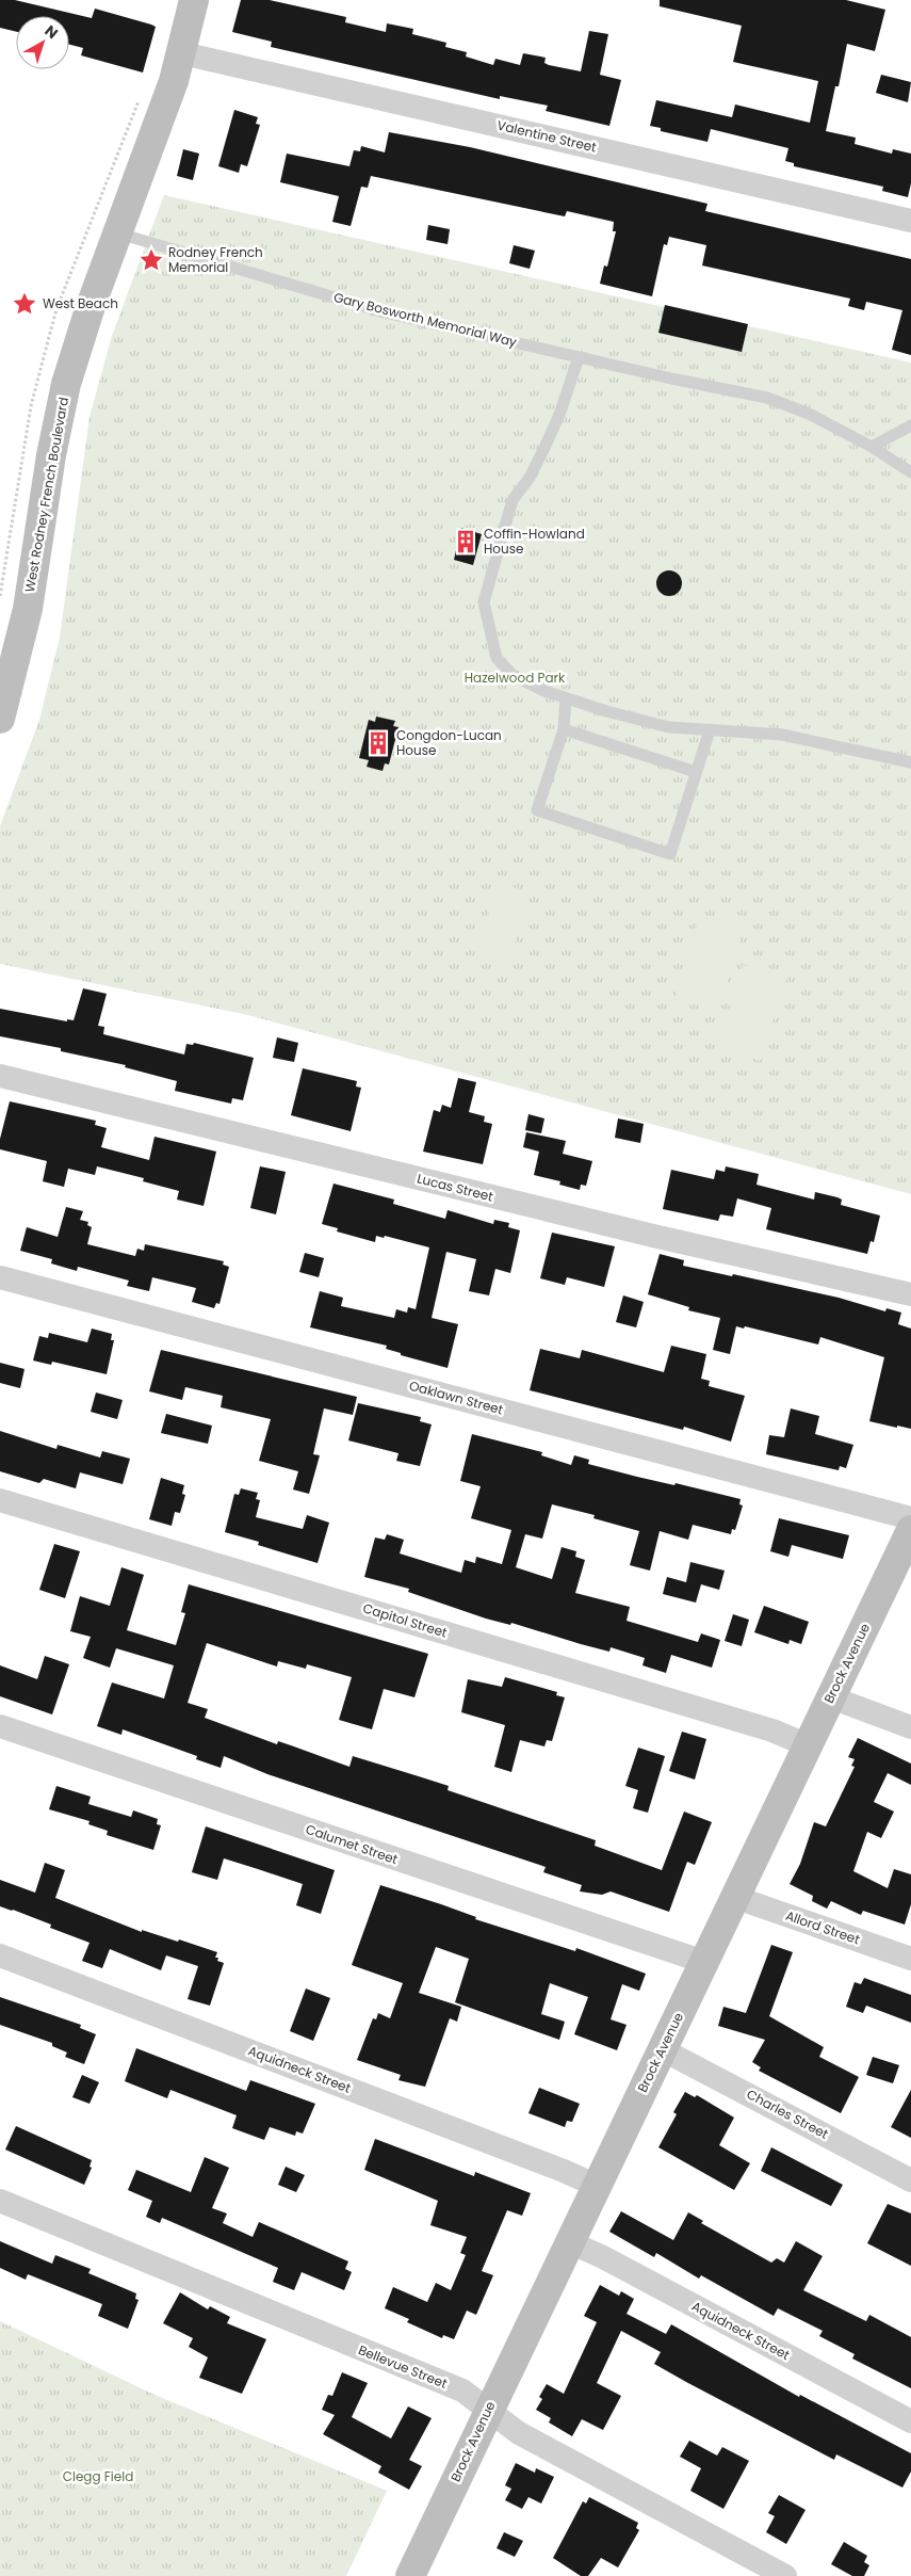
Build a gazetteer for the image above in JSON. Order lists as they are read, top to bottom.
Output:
{
  "streets": {
    "main road": ["West Rodney French Boulevard", "Brock Avenue"],
    "street": [
      "Valentine Street",
      "Lucas Street",
      "Oaklawn Street",
      "Capitol Street",
      "Calumet Street",
      "Allord Street",
      "Aquidneck Street",
      "Charles Street",
      "Bellevue Street"
    ],
    "lane": ["Gary Bosworth Memorial Way"]
  },
  "crossings": [
    ["Valentine Street", "West Rodney French Boulevard"],
    ["Gary Bosworth Memorial Way", "West Rodney French Boulevard"],
    ["Capitol Street", "Brock Avenue"],
    ["Brock Avenue", "Calumet Street"],
    ["Brock Avenue", "Allord Street"],
    ["Brock Avenue", "Aquidneck Street"],
    ["Brock Avenue", "Charles Street"],
    ["Brock Avenue", "Bellevue Street"]
  ],
  "parks": ["Hazelwood Park", "Clegg Field"],
  "places": {
    "place": ["Rodney French Memorial", "West Beach"],
    "building": ["Coffin-Howland House", "Congdon-Lucan House"]
  },
  "north": "top right"
}
